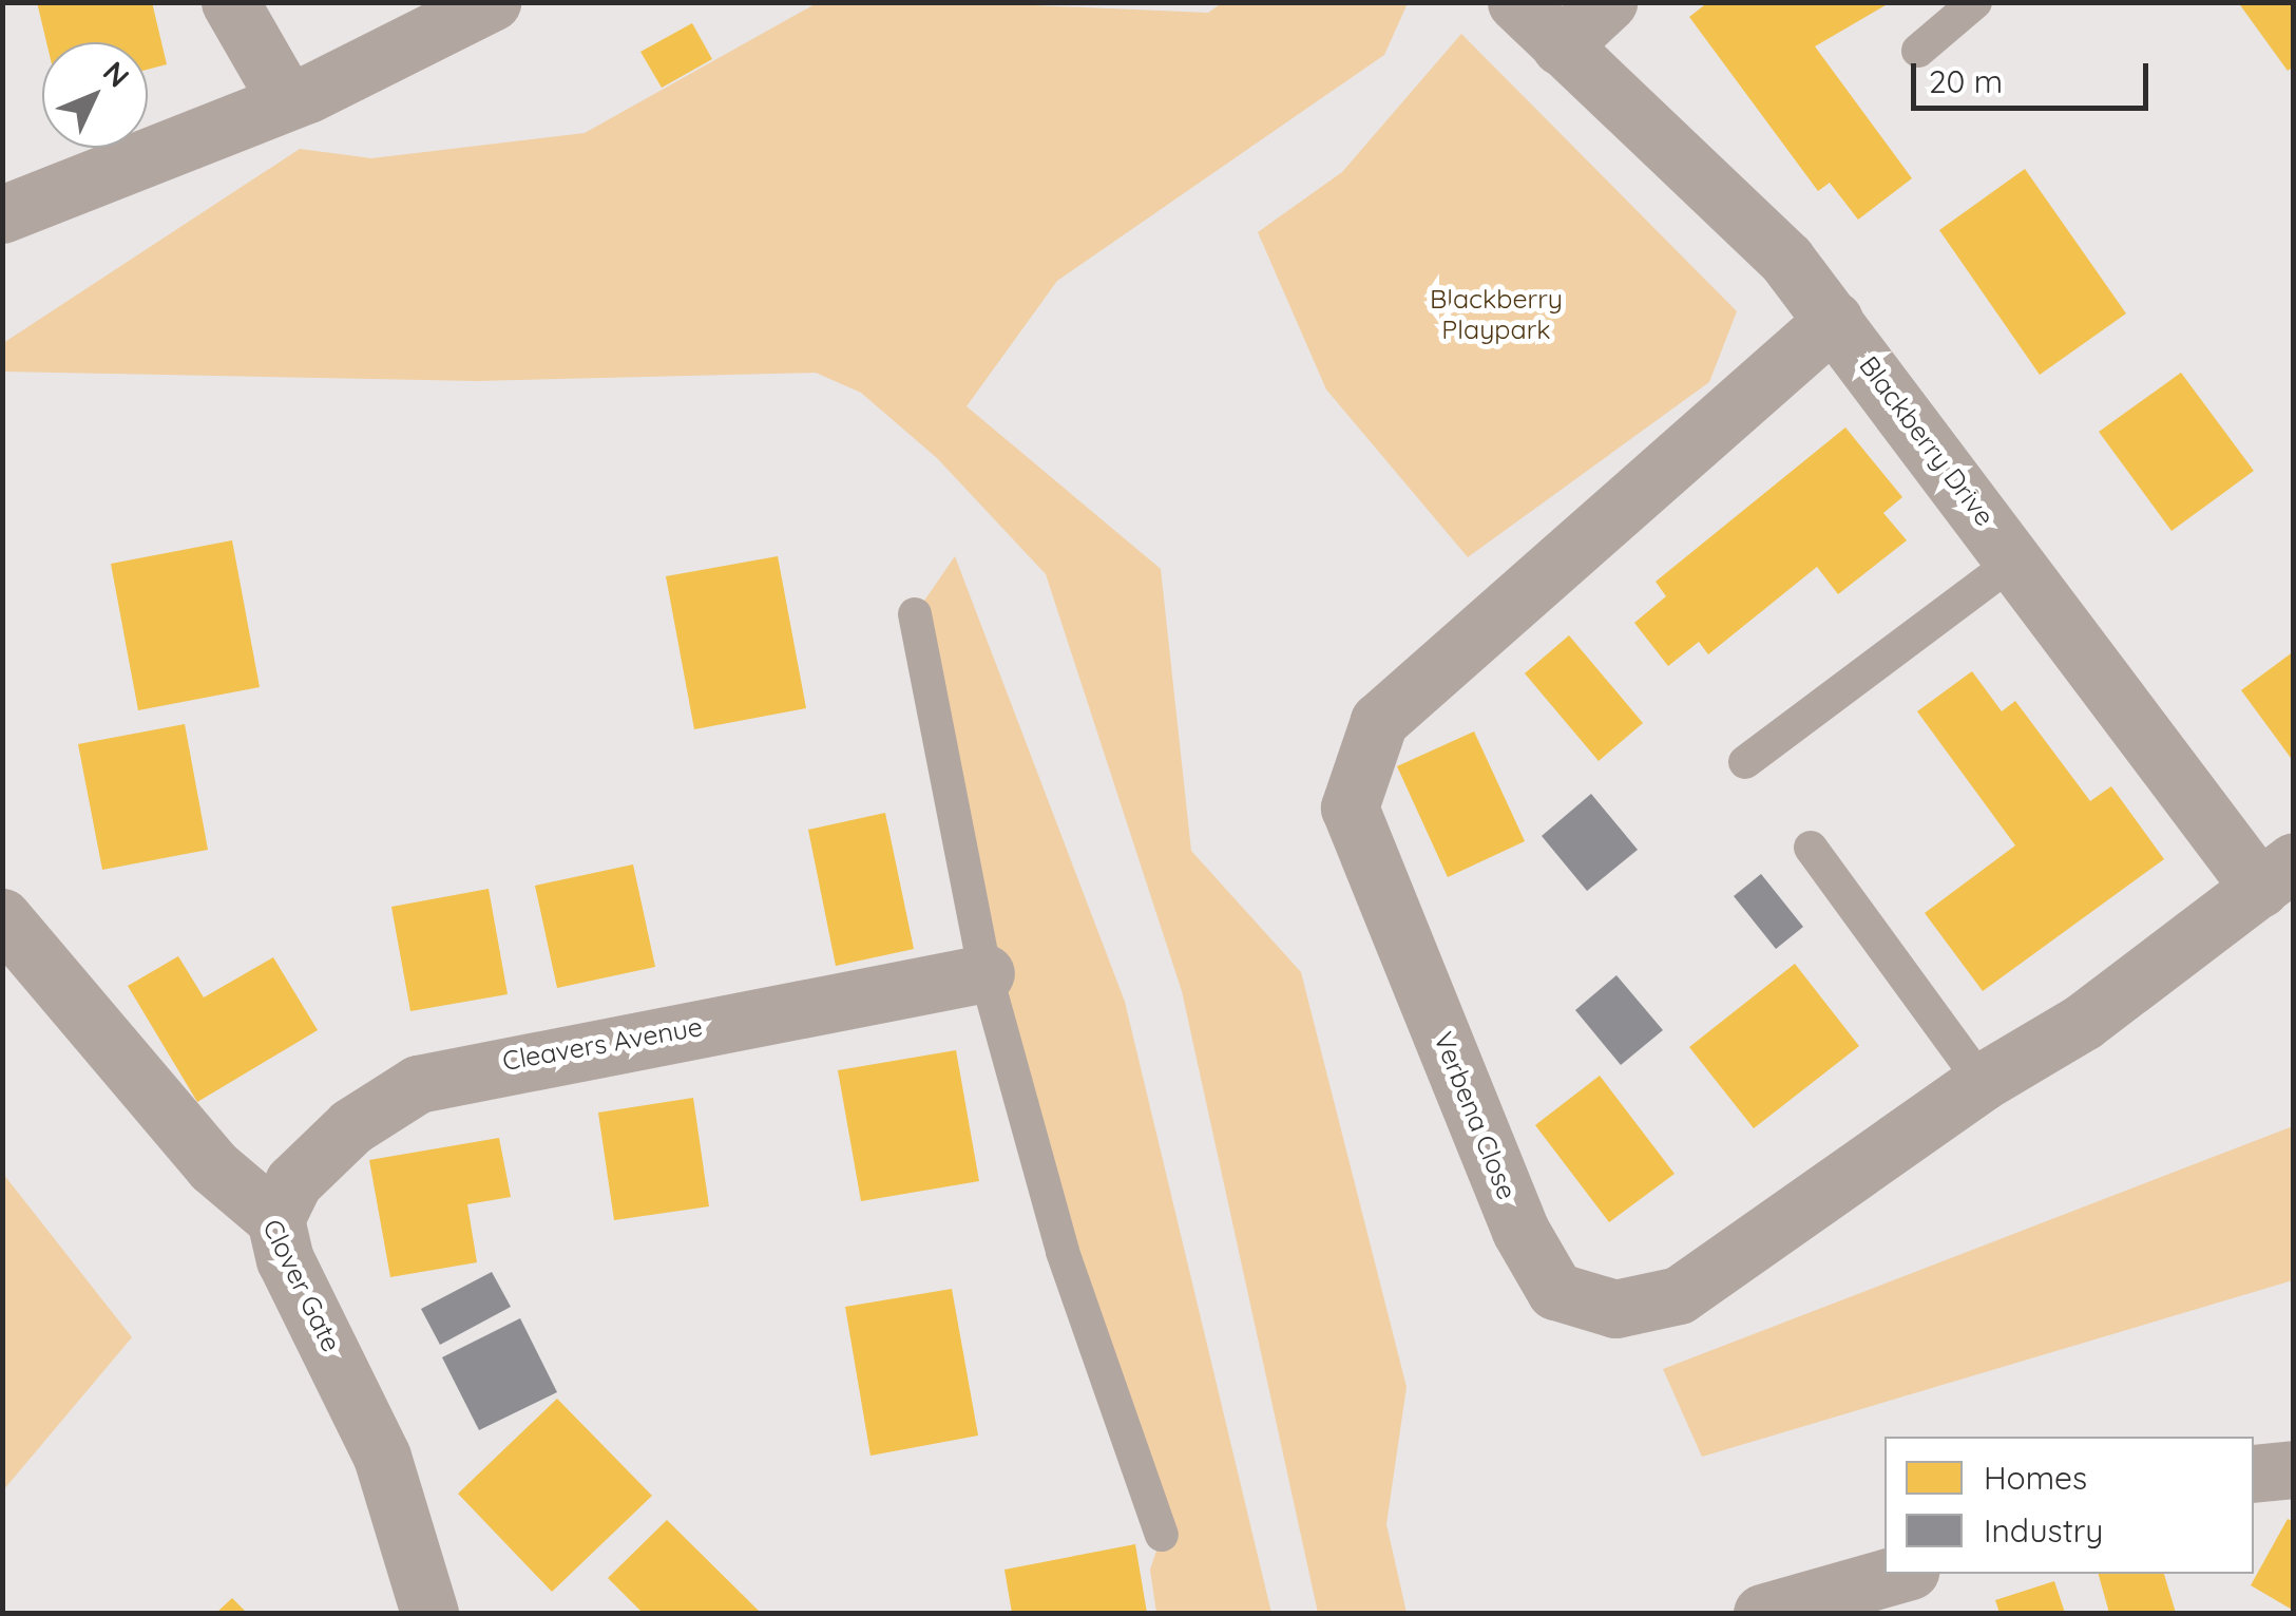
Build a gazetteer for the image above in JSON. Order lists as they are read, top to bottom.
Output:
{
  "streets": {
    "street": [
      "Blackberry Drive",
      "Cleavers Avenue",
      "Verbena Close",
      "Clover Gate"
    ]
  },
  "crossings": [
    ["Blackberry Drive", "Verbena Close"],
    ["Cleavers Avenue", "Clover Gate"]
  ],
  "parks": ["Blackberry Playpark"],
  "legend": ["Homes", "Industry"],
  "scale_bar": "20 m",
  "north": "top right"
}
